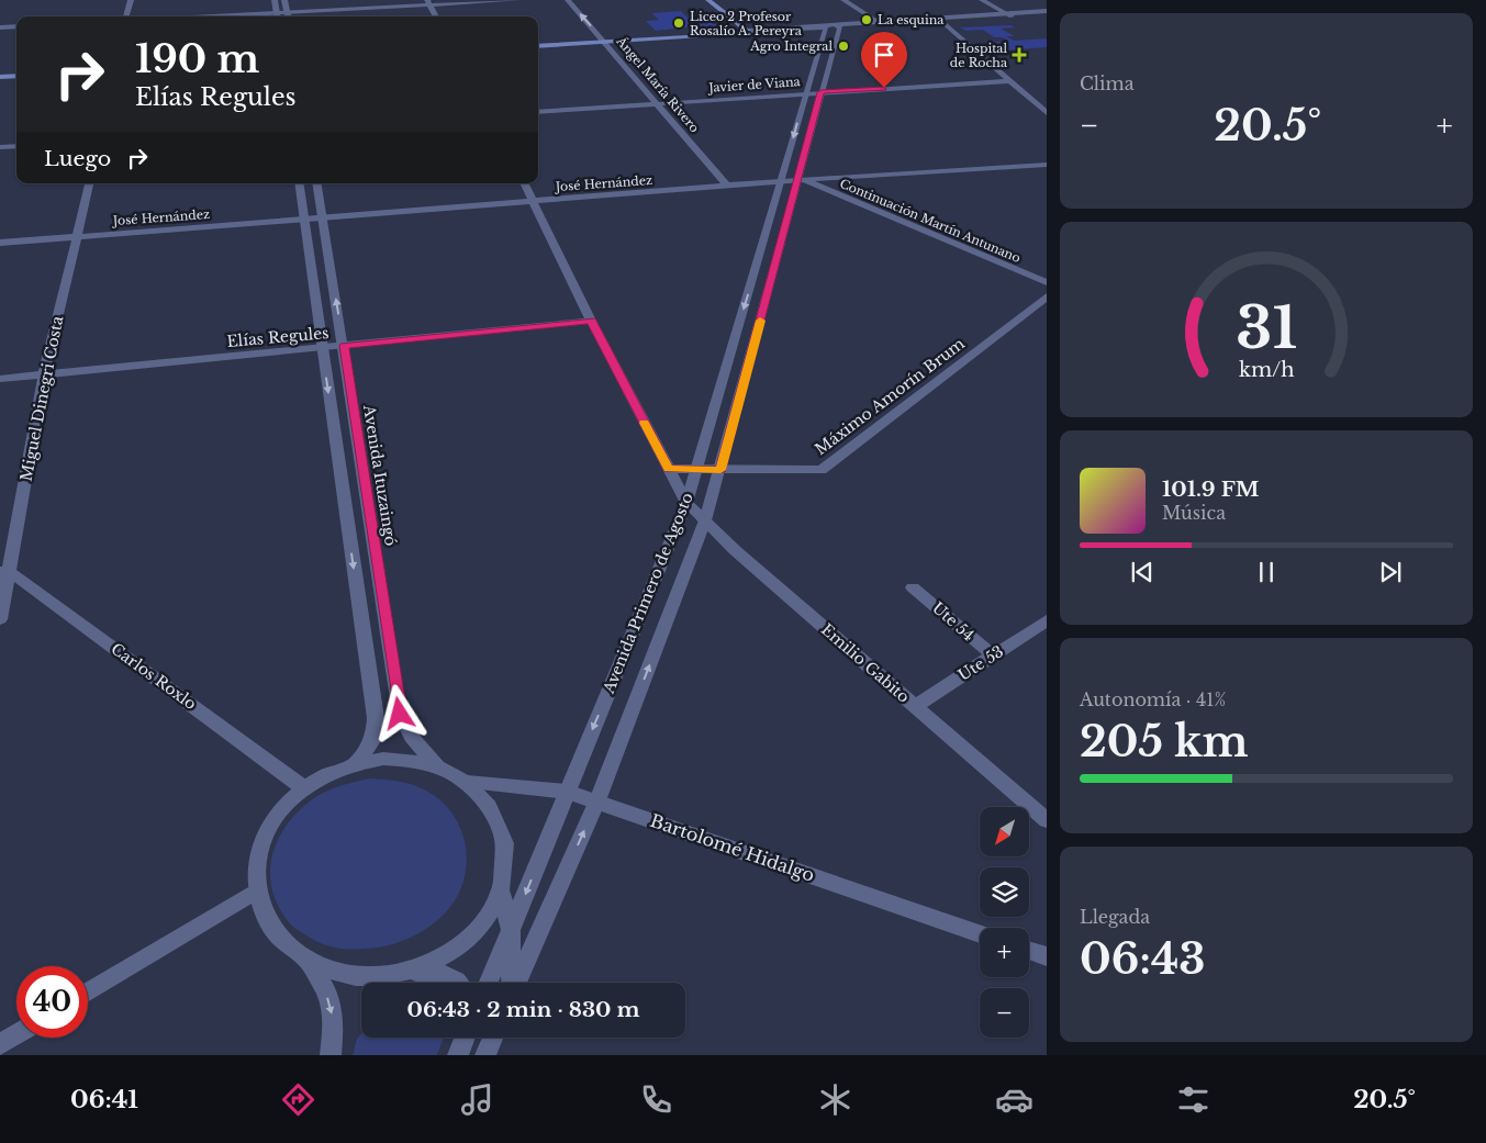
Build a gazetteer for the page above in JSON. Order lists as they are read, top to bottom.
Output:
{
  "streets": {
    "street": [
      "Ángel María Rivero",
      "Javier de Viana",
      "José Hernández",
      "Continuación Martín Antunano",
      "Elías Regules",
      "Máximo Amorín Brum",
      "Miguel Dinegri Costa",
      "Avenida Ituzaingó",
      "Avenida Primero de Agosto",
      "Ute 54",
      "Emilio Gabito",
      "Ute 53",
      "Carlos Roxlo",
      "Bartolomé Hidalgo"
    ]
  },
  "crossings": [
    ["Ángel María Rivero", "Javier de Viana"],
    ["Ángel María Rivero", "José Hernández"],
    ["Javier de Viana", "Avenida Primero de Agosto"],
    ["José Hernández", "Continuación Martín Antunano"],
    ["José Hernández", "Miguel Dinegri Costa"],
    ["José Hernández", "Avenida Ituzaingó"],
    ["José Hernández", "Avenida Primero de Agosto"],
    ["José Hernández", "Emilio Gabito"],
    ["Continuación Martín Antunano", "Avenida Primero de Agosto"],
    ["Elías Regules", "Miguel Dinegri Costa"],
    ["Elías Regules", "Avenida Ituzaingó"],
    ["Elías Regules", "Emilio Gabito"],
    ["Máximo Amorín Brum", "Avenida Primero de Agosto"],
    ["Máximo Amorín Brum", "Emilio Gabito"],
    ["Miguel Dinegri Costa", "Carlos Roxlo"],
    ["Avenida Primero de Agosto", "Emilio Gabito"],
    ["Avenida Primero de Agosto", "Bartolomé Hidalgo"],
    ["Ute 54", "Ute 53"],
    ["Emilio Gabito", "Ute 53"]
  ],
  "places": {
    "other": ["La esquina", "Liceo 2 Profesor Rosalío A. Pereyra", "Agro Integral"],
    "health": ["Hospital de Rocha"]
  },
  "north": "bottom left",
  "page": {
    "tile": [
      "Clima",
      ["Autonomía · 41%", "205 km"],
      ["Llegada", "06:43"]
    ],
    "turn": ["190 m", "Elías Regules"],
    "heat": ["−", "20.5°", "+"],
    "then": "Luego",
    "song": ["101.9 FM", "Música"],
    "map_buttons": ["+", "−"],
    "limit": "40",
    "trip": "06:43 · 2 min · 830 m",
    "tabs": ["06:41", "20.5°"],
    "gauge": ["31", "km/h"]
  }
}
